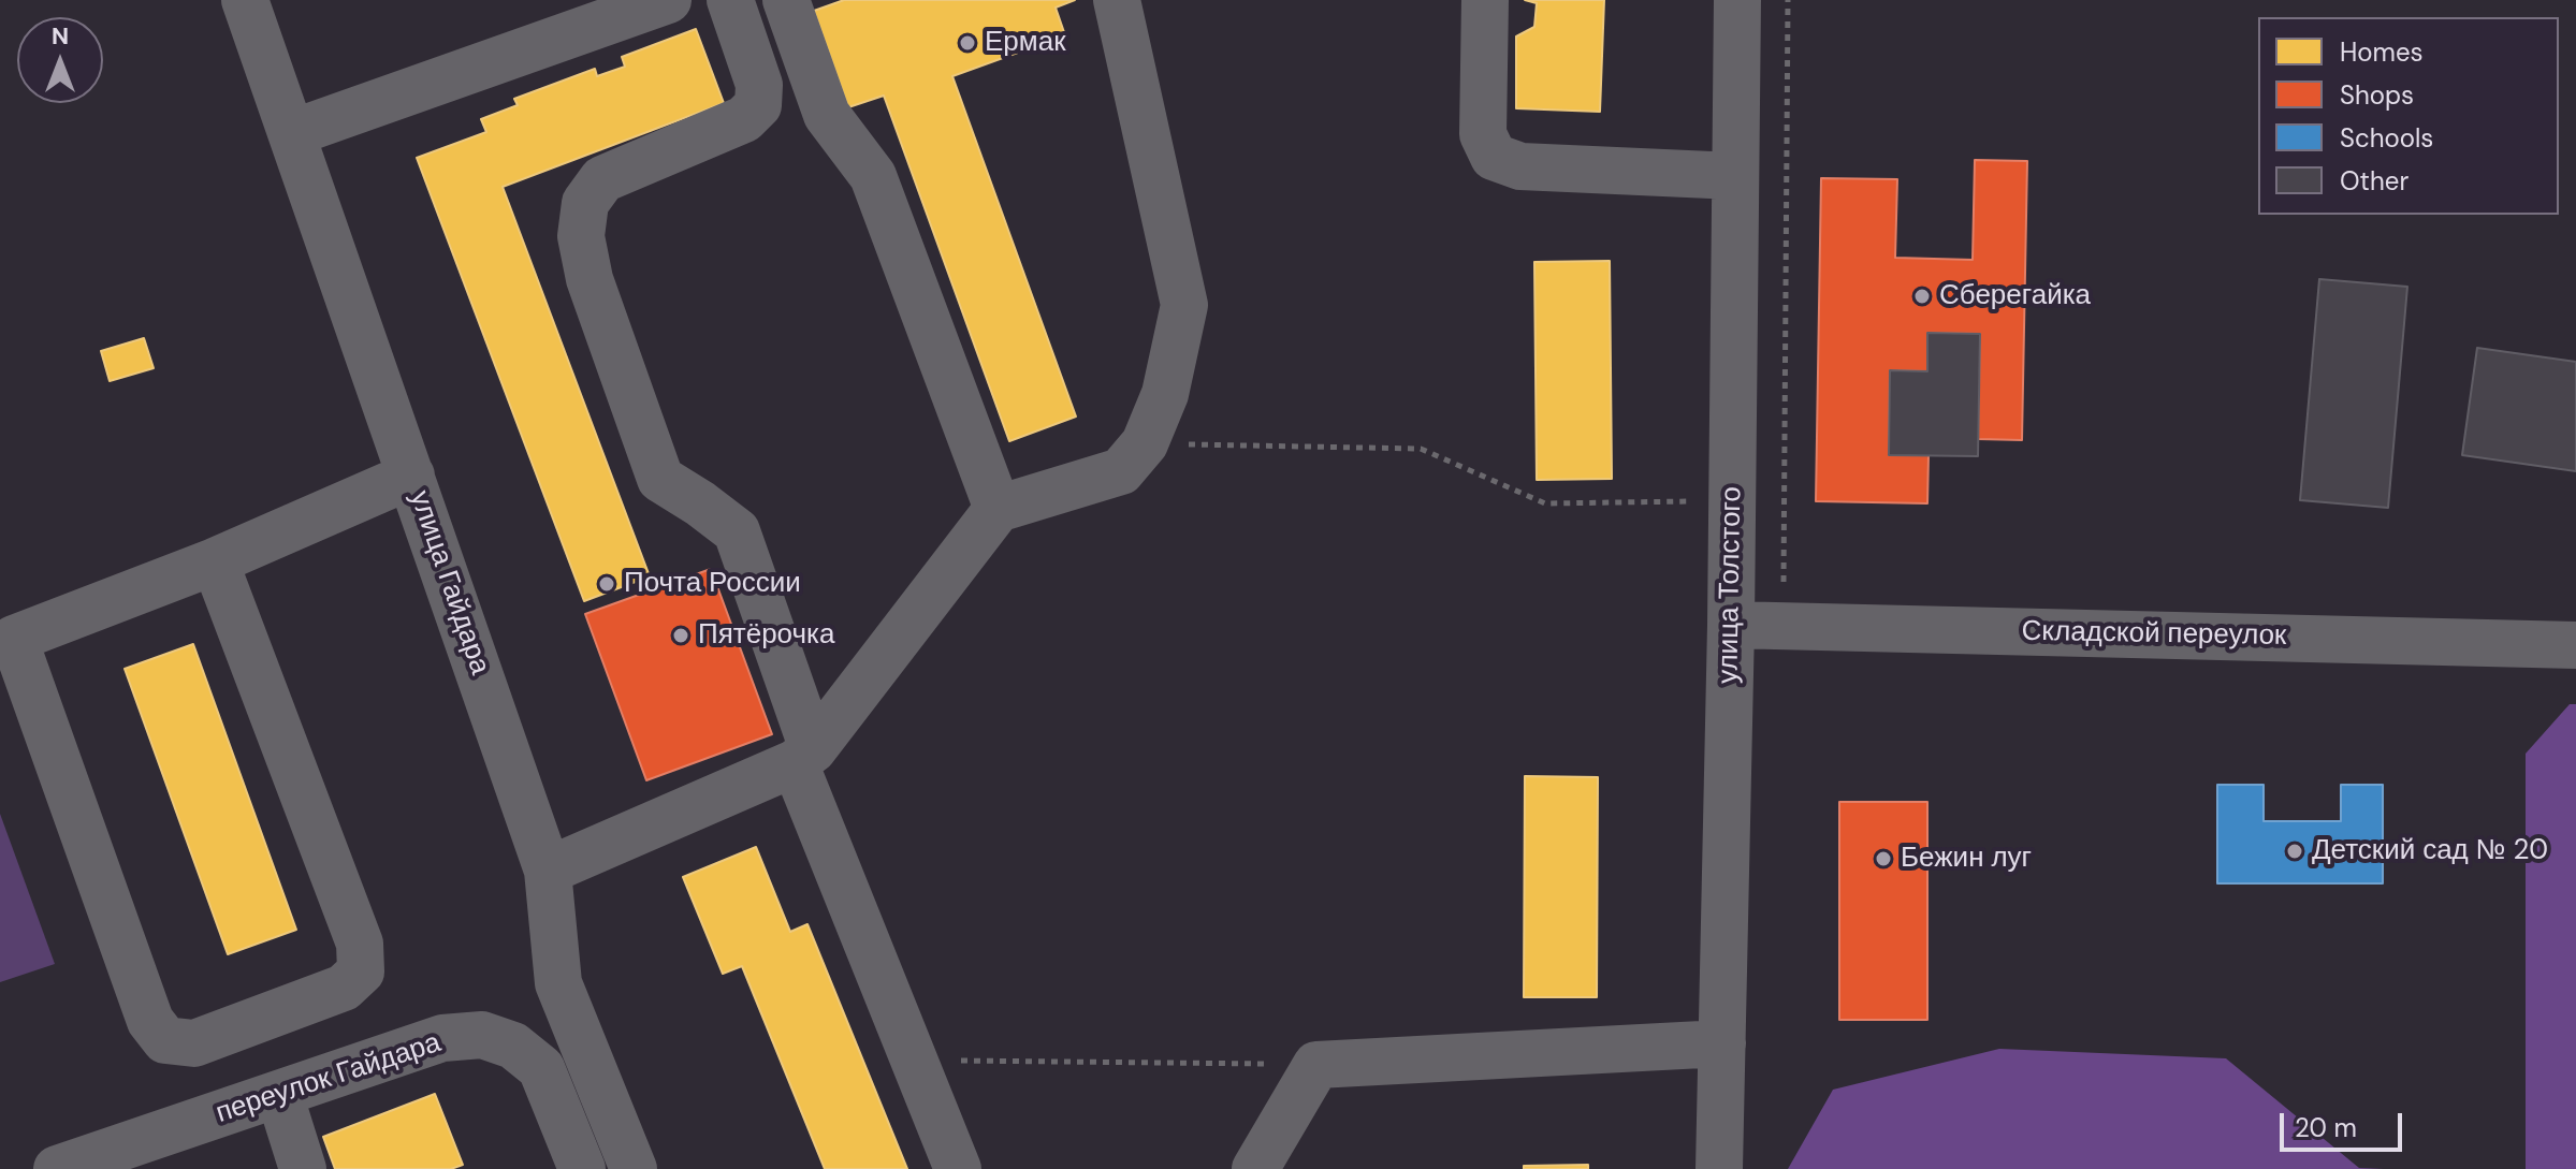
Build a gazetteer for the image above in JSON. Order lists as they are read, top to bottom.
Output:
{
  "streets": {
    "street": [
      "улица Гайдара",
      "улица Толстого",
      "Складской переулок",
      "переулок Гайдара"
    ]
  },
  "crossings": [
    ["улица Толстого", "Складской переулок"]
  ],
  "places": [
    "Ермак",
    "Сберегайка",
    "Почта России",
    "Пятёрочка",
    "Детский сад № 20",
    "Бежин луг"
  ],
  "legend": [
    "Homes",
    "Shops",
    "Schools",
    "Other"
  ],
  "scale_bar": "20 m",
  "north": "top"
}
